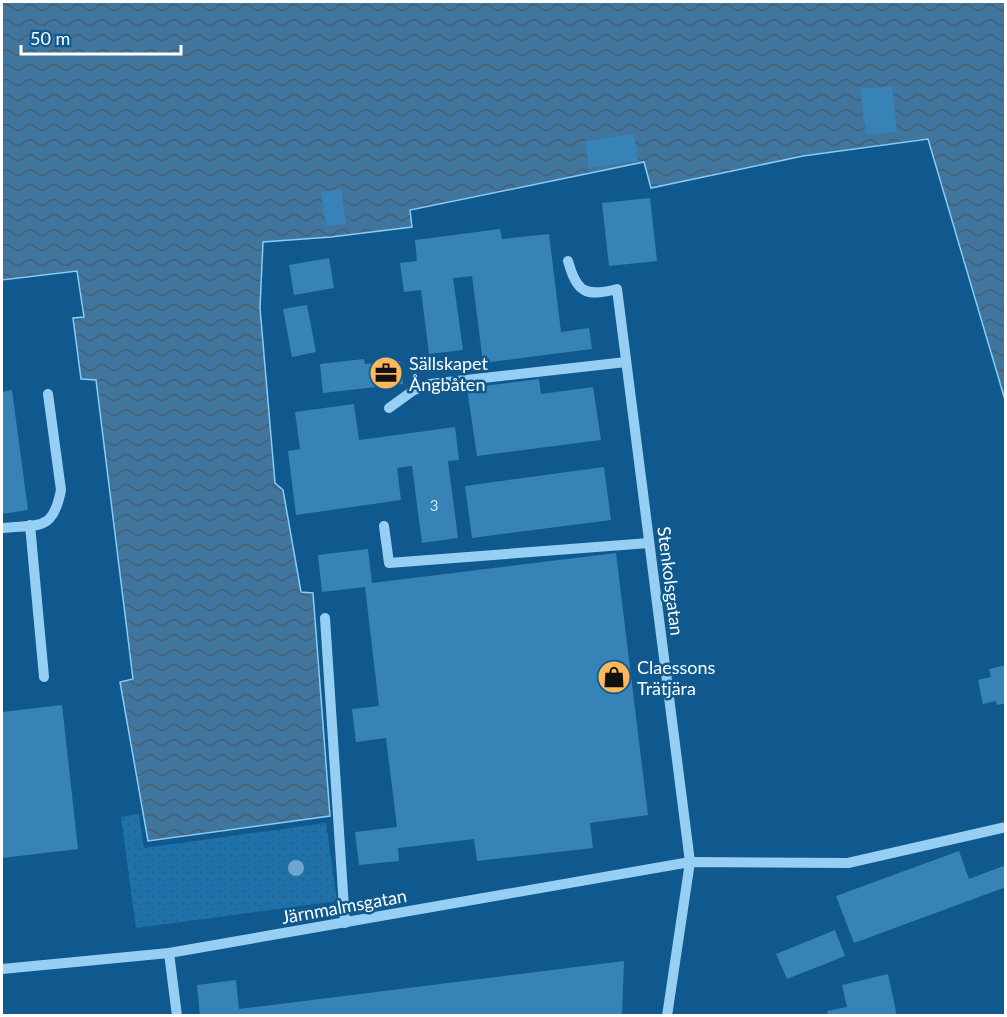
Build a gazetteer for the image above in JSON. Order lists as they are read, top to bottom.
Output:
{
  "streets": {
    "street": ["Stenkolsgatan", "Järnmalmsgatan"]
  },
  "crossings": [
    ["Stenkolsgatan", "Järnmalmsgatan"]
  ],
  "places": {
    "office": ["Sällskapet Ångbåten"],
    "shop": ["Claessons Trätjära"]
  },
  "house_numbers": ["3"],
  "scale_bar": "50 m"
}
